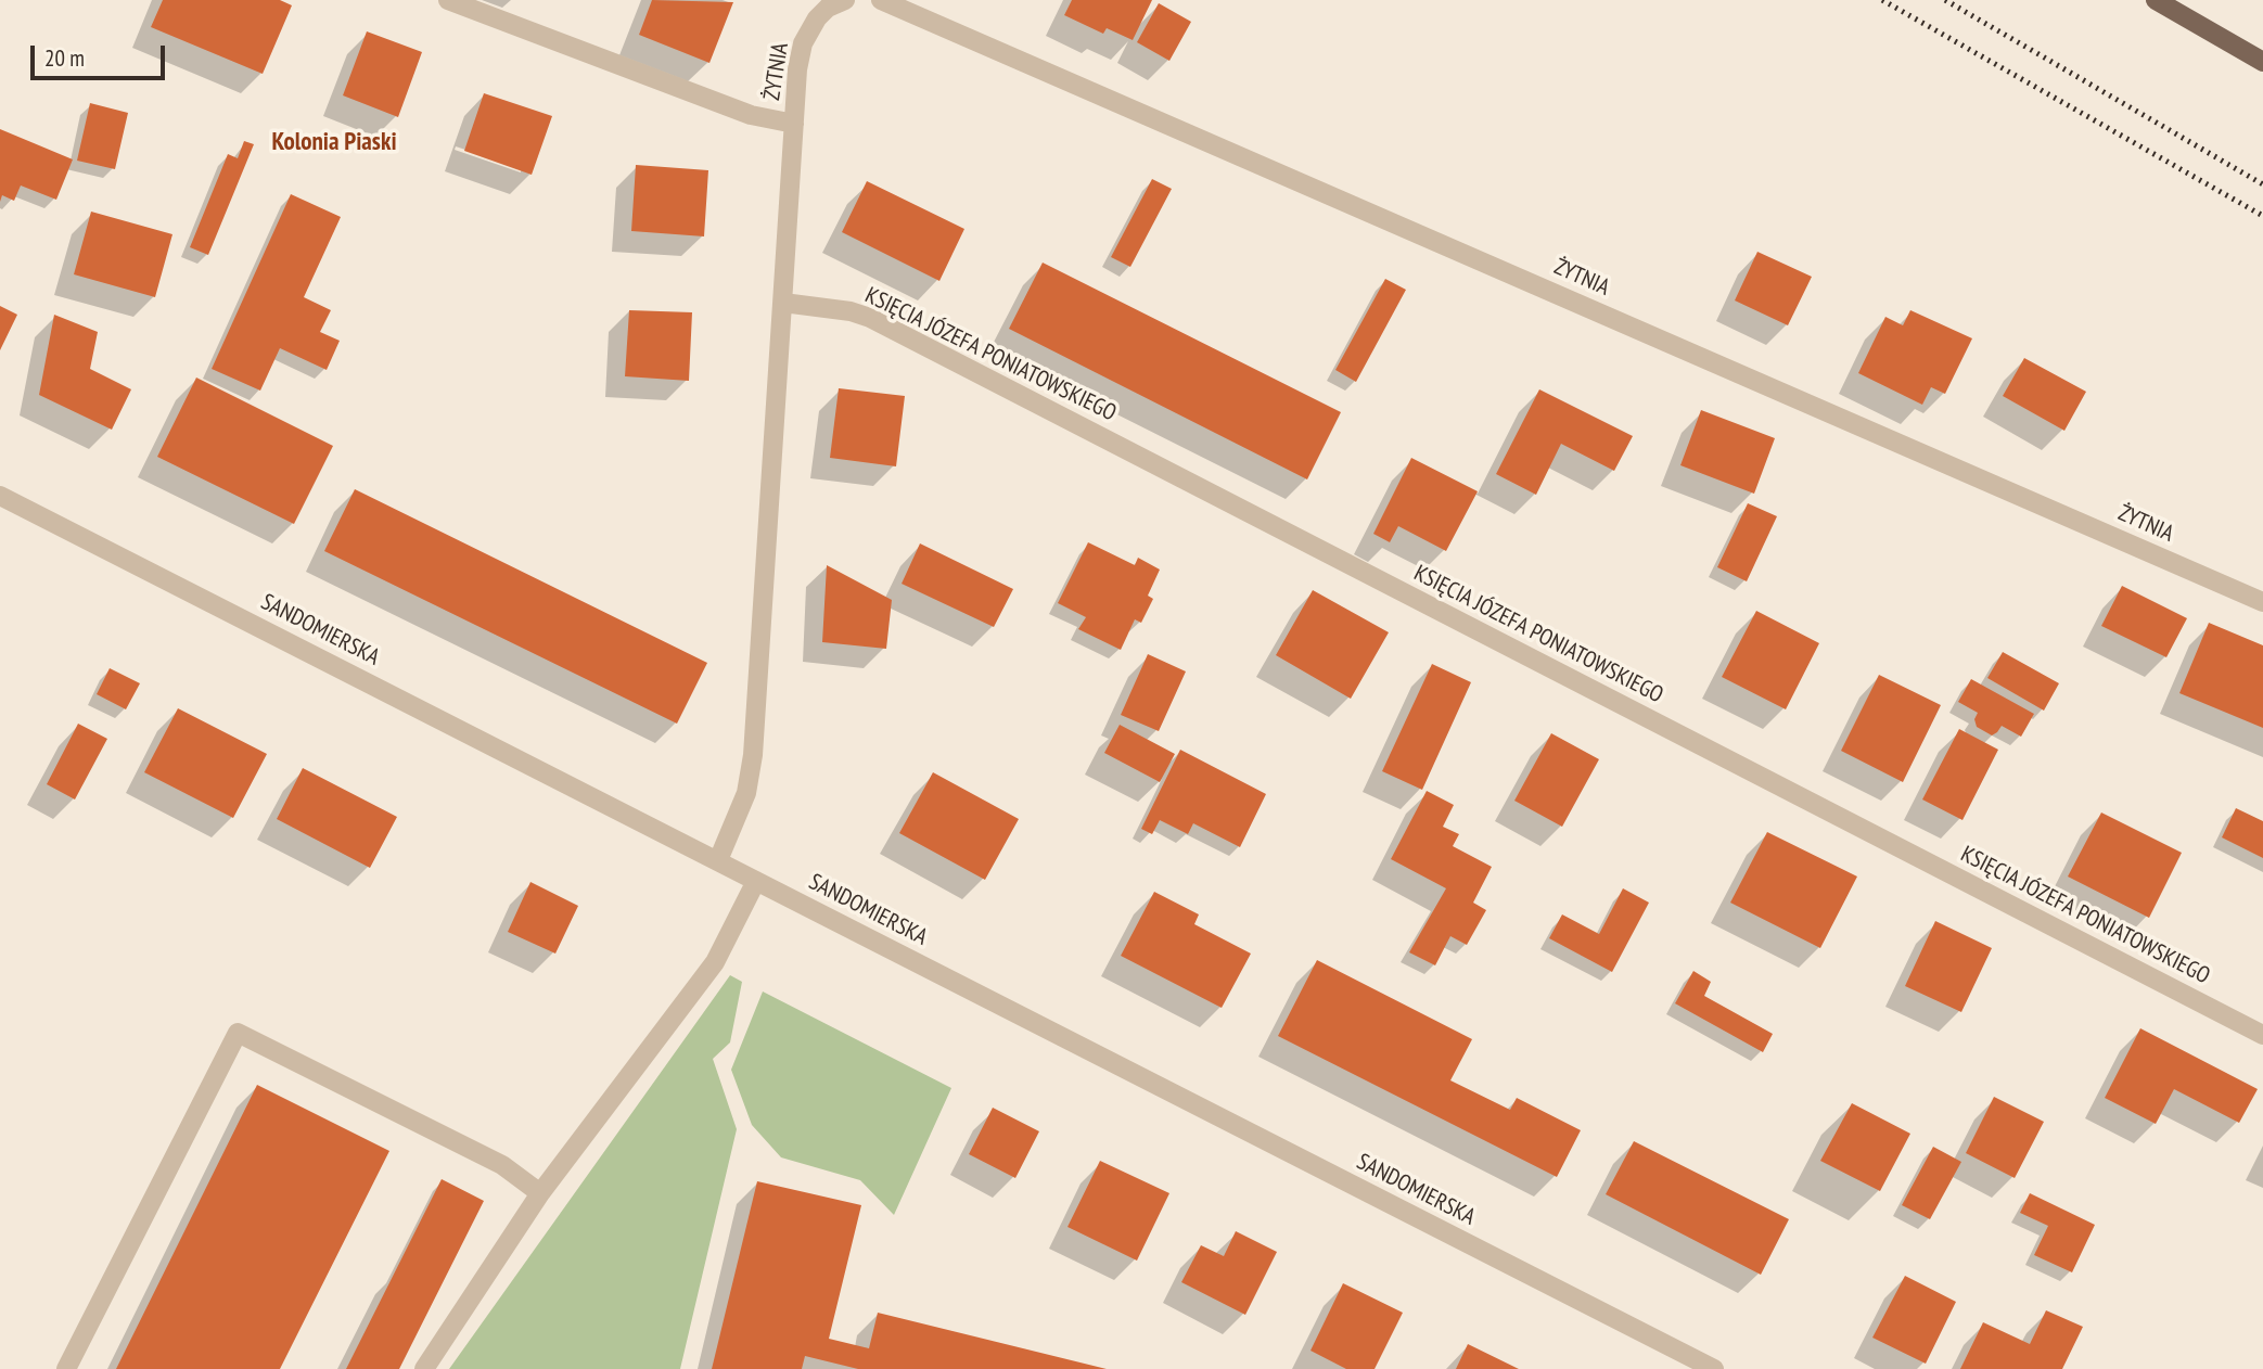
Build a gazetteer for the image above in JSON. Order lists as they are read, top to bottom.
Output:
{
  "streets": {
    "street": ["ŻYTNIA", "KSIĘCIA JÓZEFA PONIATOWSKIEGO", "SANDOMIERSKA"]
  },
  "districts": ["Kolonia Piaski"],
  "scale_bar": "20 m"
}
